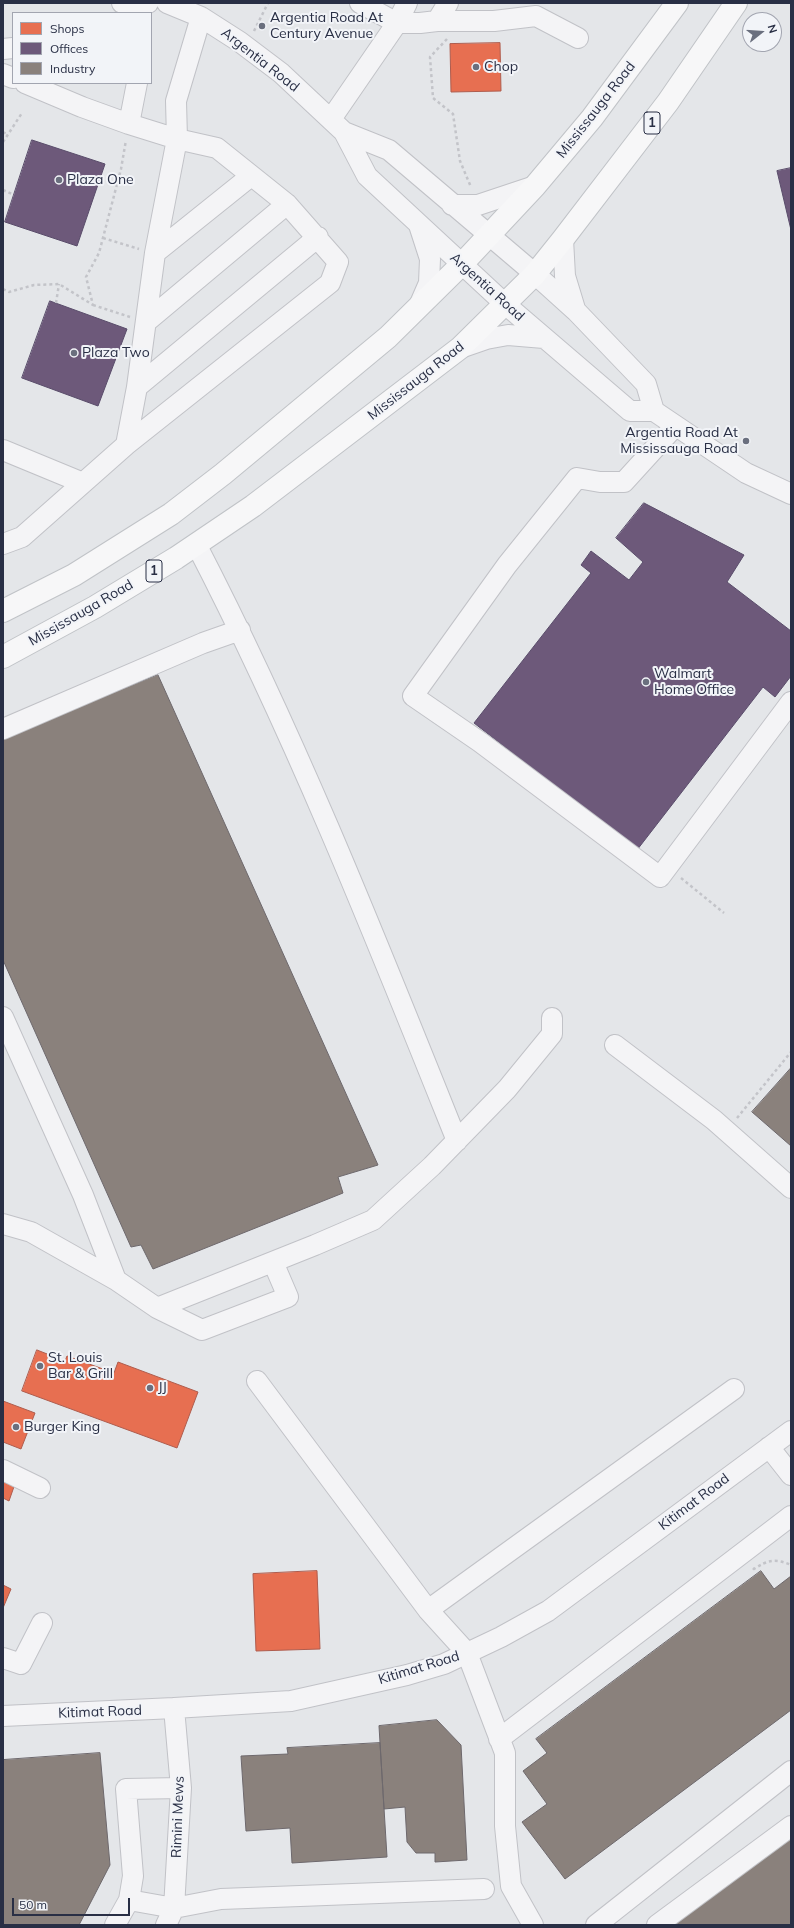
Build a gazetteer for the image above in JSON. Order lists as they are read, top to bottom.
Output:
{
  "streets": {
    "main road": ["Mississauga Road", "1"],
    "street": ["Argentia Road", "Kitimat Road", "Rimini Mews"]
  },
  "crossings": [
    ["Argentia Road", "Mississauga Road"],
    ["Kitimat Road", "Rimini Mews"]
  ],
  "places": [
    "Argentia Road At Century Avenue",
    "Chop",
    "Plaza One",
    "Plaza Two",
    "Argentia Road At Mississauga Road",
    "Walmart Home Office",
    "St. Louis Bar & Grill",
    "JJ",
    "Burger King"
  ],
  "legend": ["Shops", "Offices", "Industry"],
  "scale_bar": "50 m",
  "north": "right"
}
